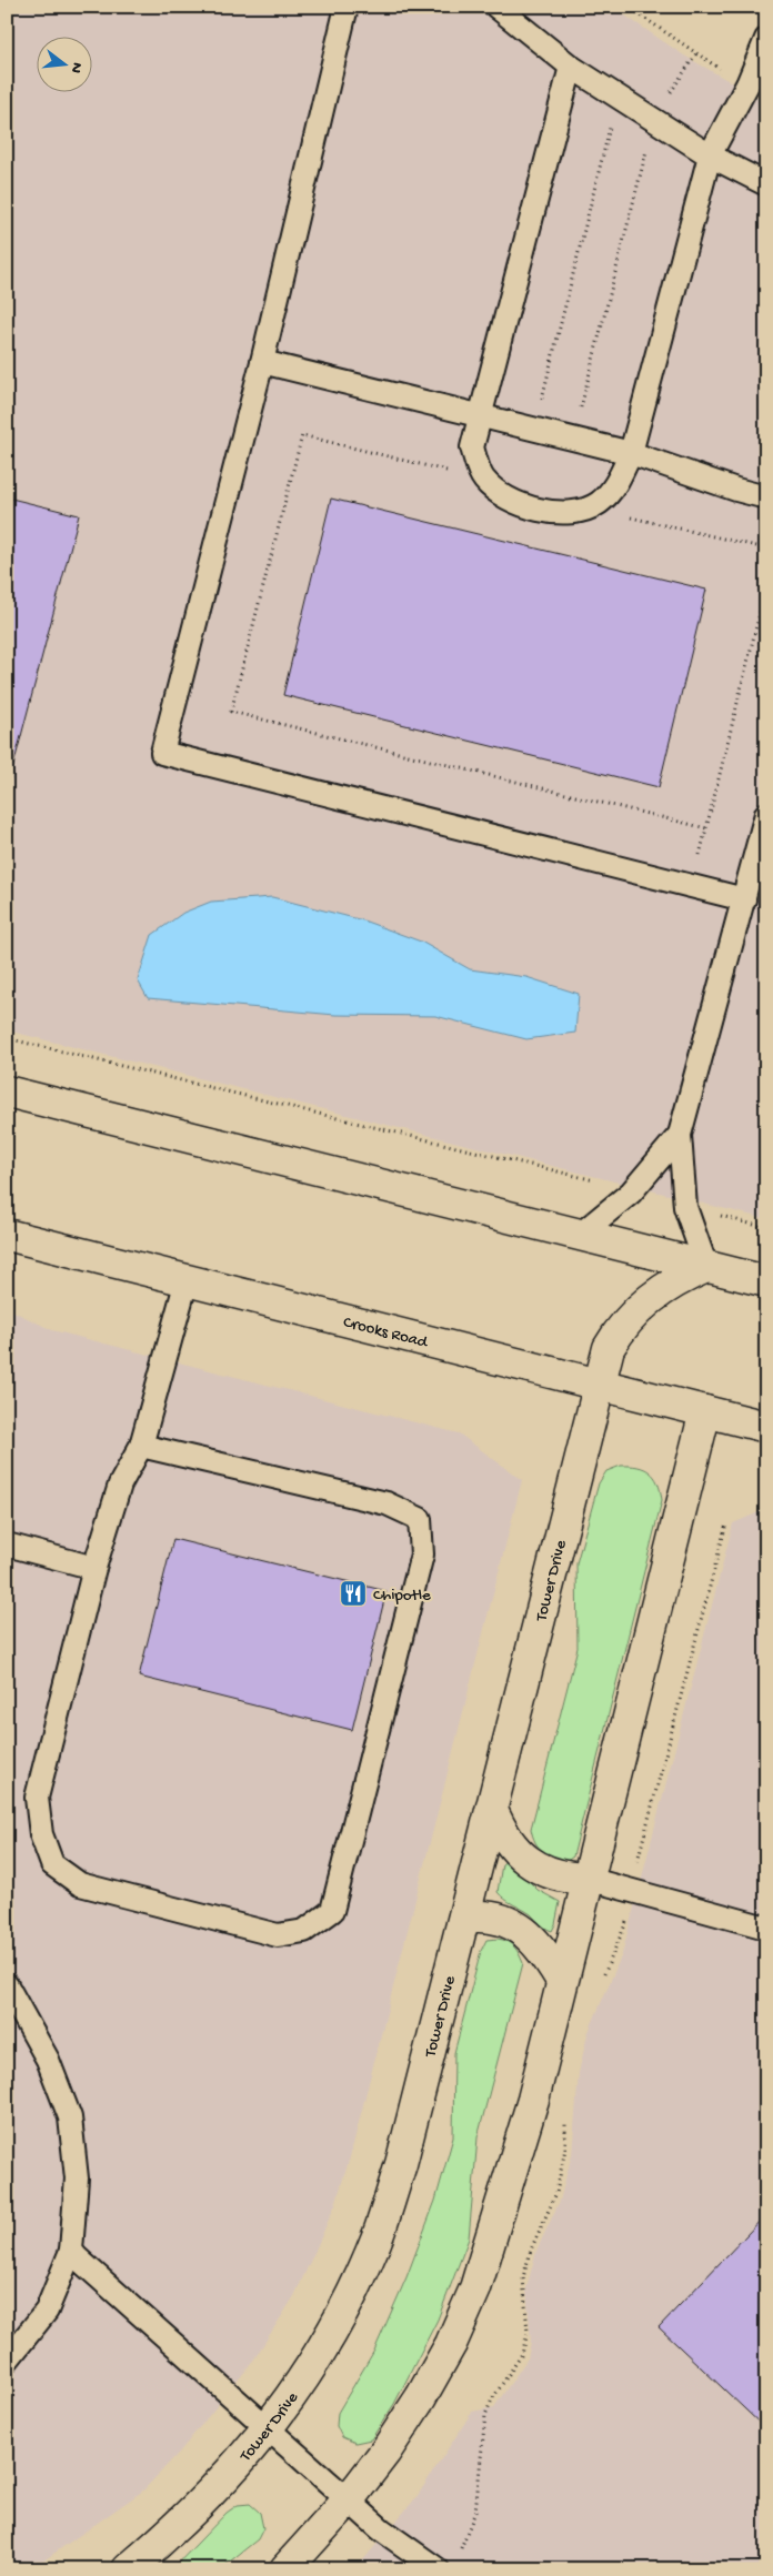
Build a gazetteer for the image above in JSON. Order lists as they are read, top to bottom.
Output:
{
  "streets": {
    "street": ["Crooks Road", "Tower Drive"]
  },
  "crossings": [
    ["Crooks Road", "Tower Drive"]
  ],
  "places": {
    "restaurant": ["Chipotle"]
  },
  "north": "right"
}
